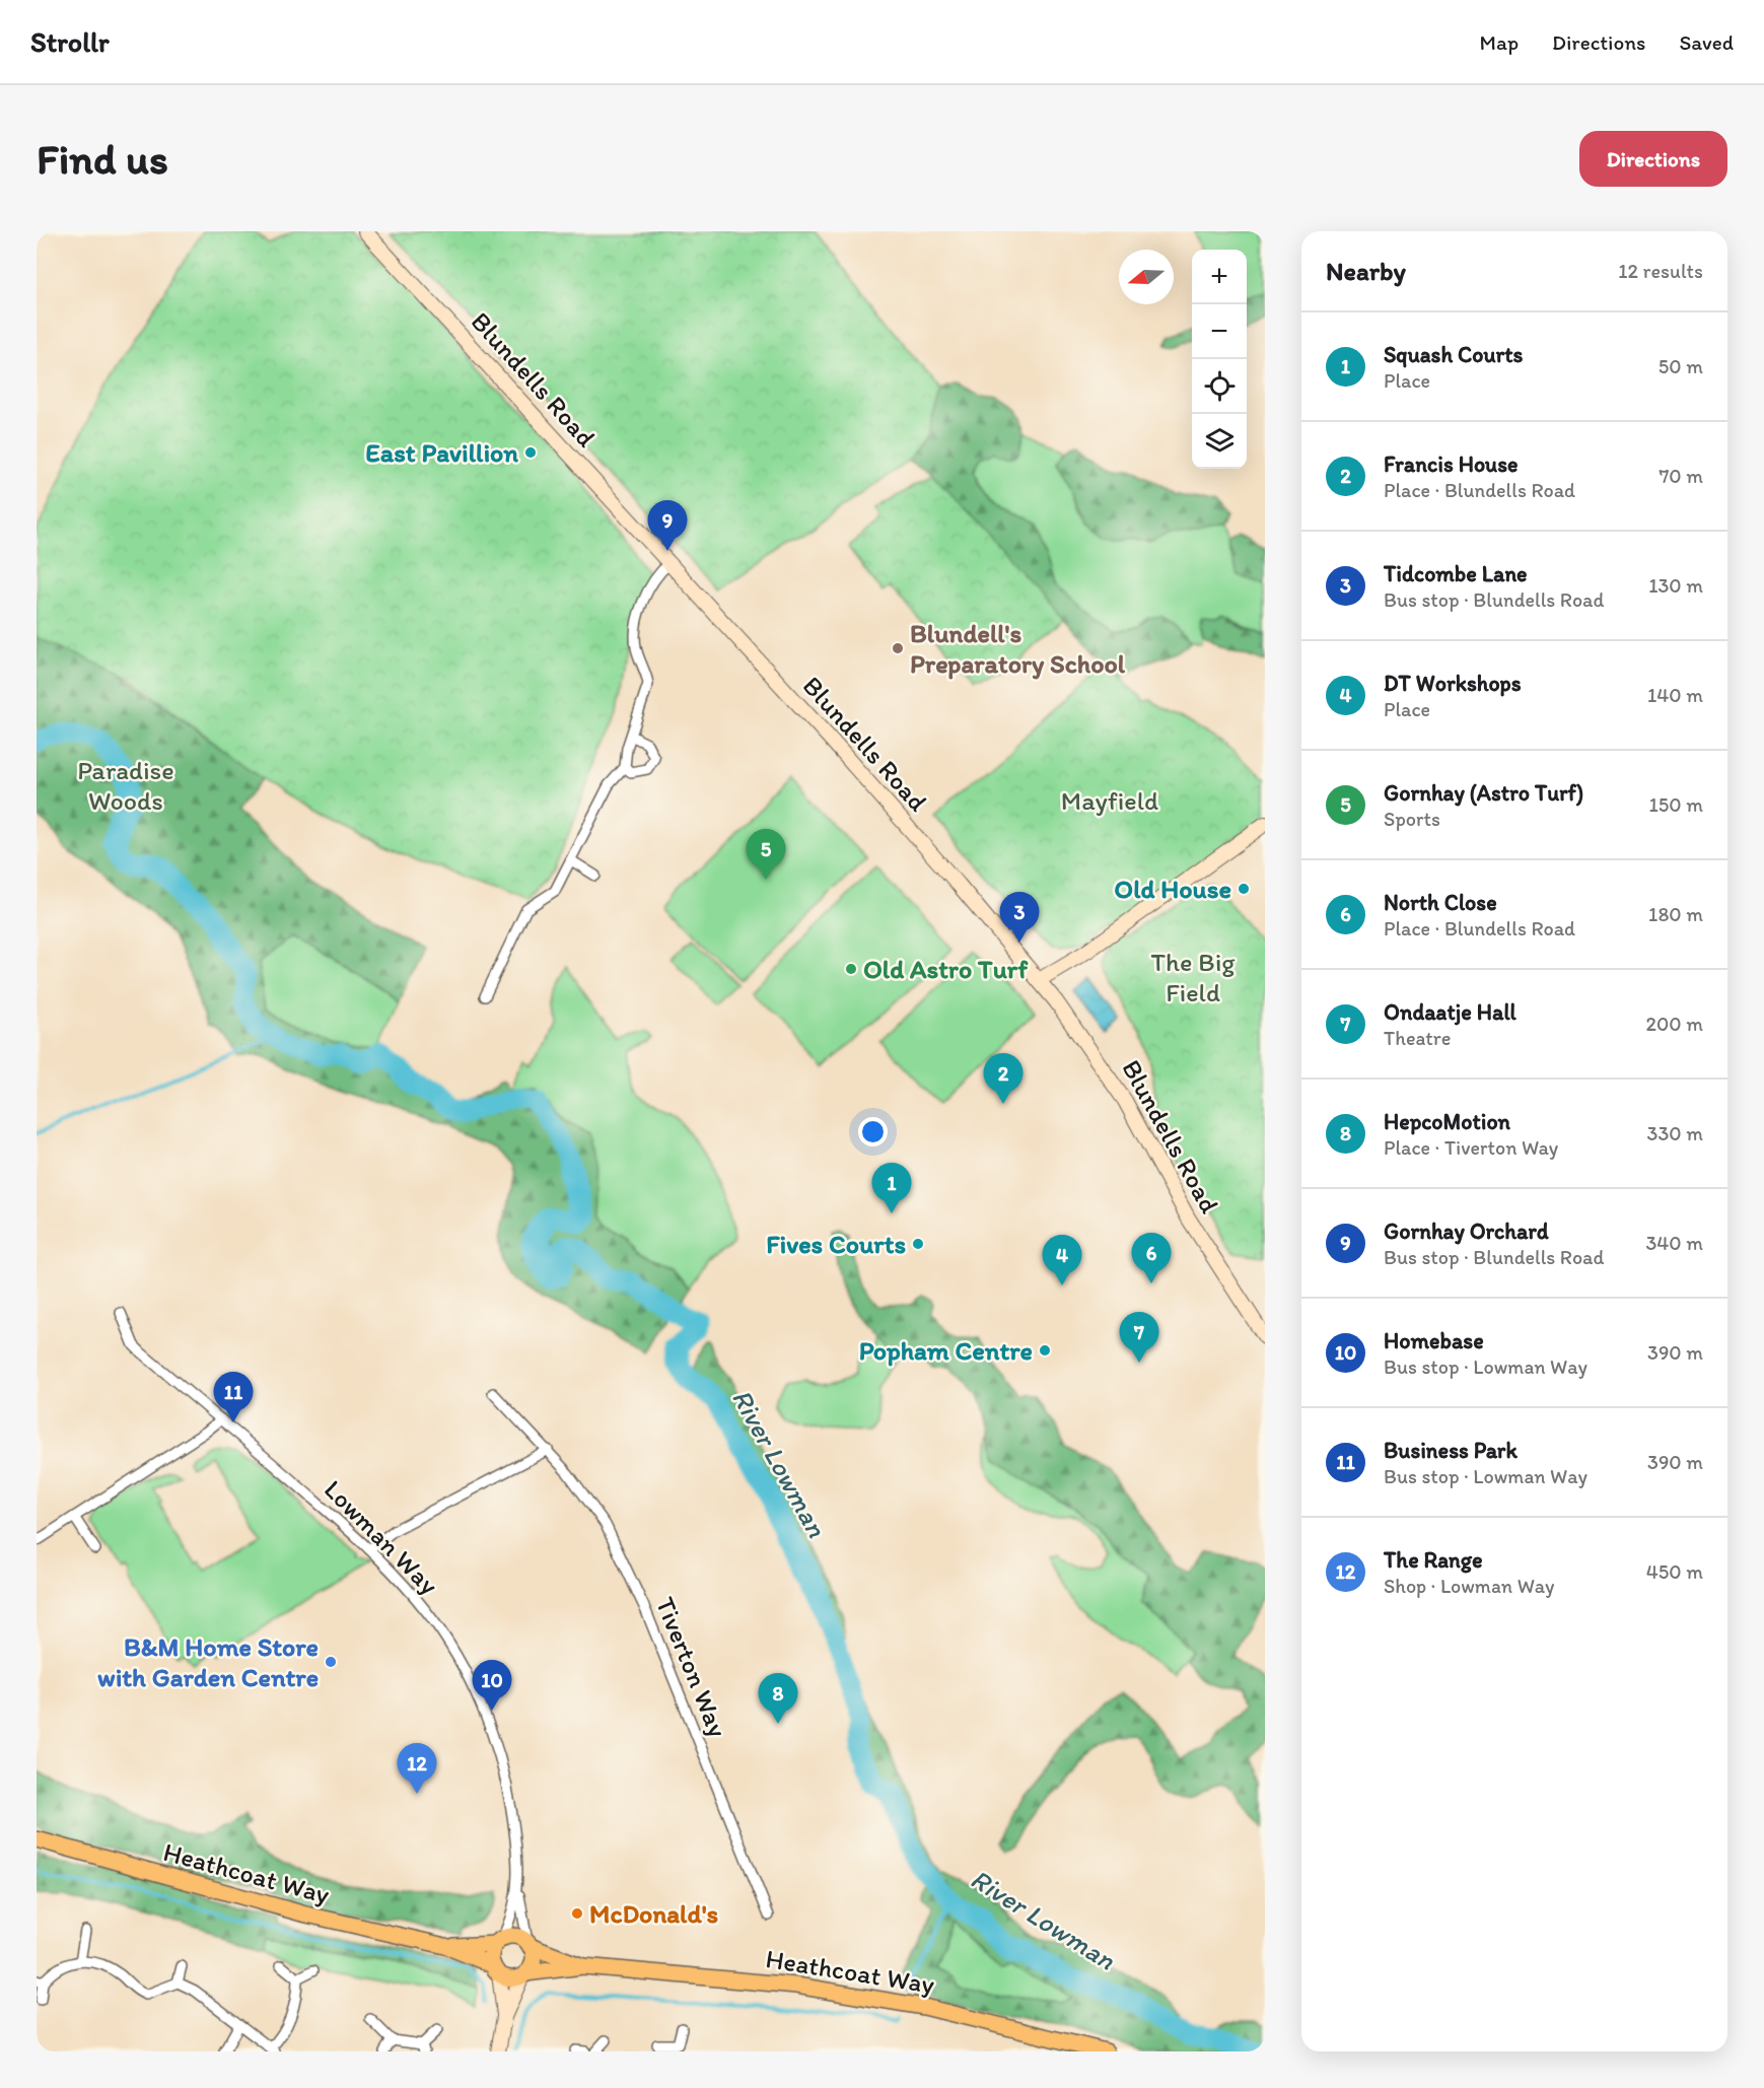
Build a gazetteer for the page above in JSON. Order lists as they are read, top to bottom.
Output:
{
  "streets": {
    "main road": ["Heathcoat Way"],
    "street": ["Blundells Road", "Lowman Way", "Tiverton Way"]
  },
  "crossings": [
    ["Lowman Way", "Heathcoat Way"]
  ],
  "water": ["River Lowman"],
  "parks": ["Paradise Woods", "Mayfield", "The Big Field"],
  "places": [
    "East Pavillion",
    "Blundell's Preparatory School",
    "Old House",
    "Old Astro Turf",
    "Fives Courts",
    "Popham Centre",
    "B&M Home Store with Garden Centre",
    "McDonald's"
  ],
  "north": "left",
  "page": {
    "header": "Strollr",
    "nav": ["Map", "Directions", "Saved"],
    "buttons": "Directions",
    "title": "Find us",
    "heading": ["Nearby", "12 results"],
    "map_buttons": ["+", "−"],
    "list": [
      {
        "mark": "1",
        "name": "Squash Courts",
        "note": "Place",
        "value": "50 m"
      },
      {
        "mark": "2",
        "name": "Francis House",
        "note": "Place · Blundells Road",
        "value": "70 m"
      },
      {
        "mark": "3",
        "name": "Tidcombe Lane",
        "note": "Bus stop · Blundells Road",
        "value": "130 m"
      },
      {
        "mark": "4",
        "name": "DT Workshops",
        "note": "Place",
        "value": "140 m"
      },
      {
        "mark": "5",
        "name": "Gornhay (Astro Turf)",
        "note": "Sports",
        "value": "150 m"
      },
      {
        "mark": "6",
        "name": "North Close",
        "note": "Place · Blundells Road",
        "value": "180 m"
      },
      {
        "mark": "7",
        "name": "Ondaatje Hall",
        "note": "Theatre",
        "value": "200 m"
      },
      {
        "mark": "8",
        "name": "HepcoMotion",
        "note": "Place · Tiverton Way",
        "value": "330 m"
      },
      {
        "mark": "9",
        "name": "Gornhay Orchard",
        "note": "Bus stop · Blundells Road",
        "value": "340 m"
      },
      {
        "mark": "10",
        "name": "Homebase",
        "note": "Bus stop · Lowman Way",
        "value": "390 m"
      },
      {
        "mark": "11",
        "name": "Business Park",
        "note": "Bus stop · Lowman Way",
        "value": "390 m"
      },
      {
        "mark": "12",
        "name": "The Range",
        "note": "Shop · Lowman Way",
        "value": "450 m"
      }
    ],
    "pins": [
      "9",
      "5",
      "3",
      "2",
      "1",
      "6",
      "4",
      "7",
      "11",
      "10",
      "8",
      "12"
    ]
  }
}
